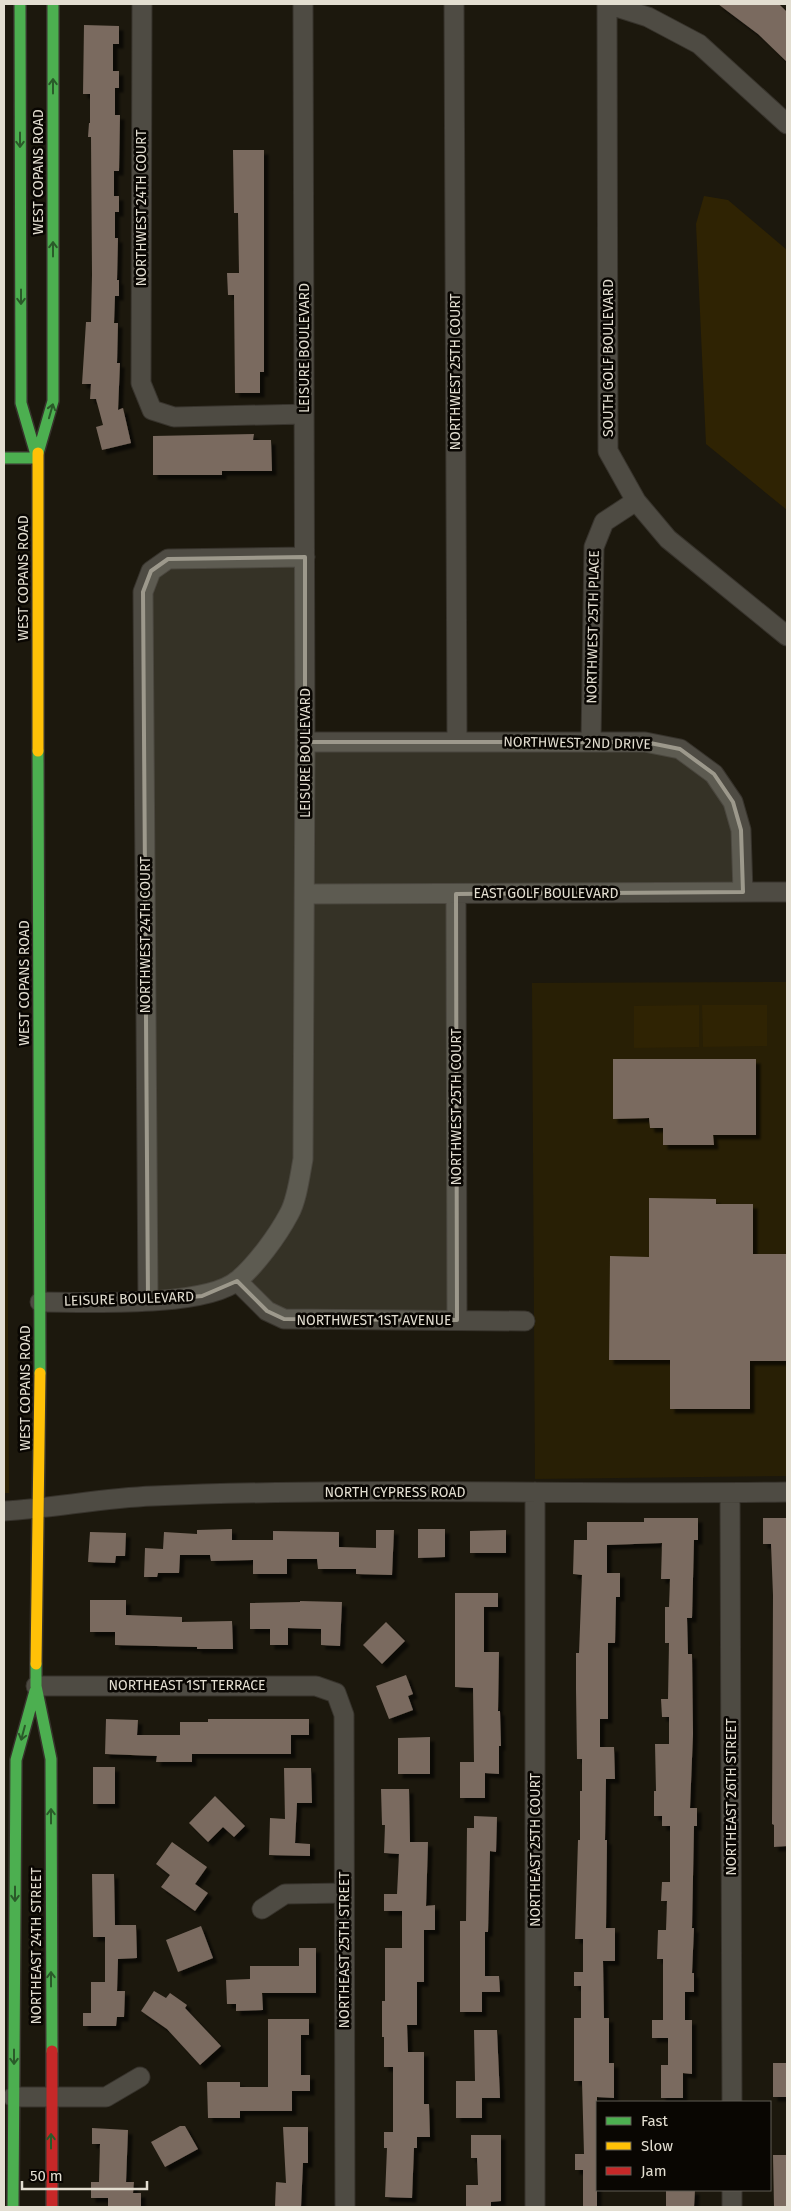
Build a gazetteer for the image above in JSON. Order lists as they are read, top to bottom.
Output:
{
  "streets": {
    "main road": ["WEST COPANS ROAD", "NORTHEAST 24TH STREET"],
    "street": [
      "NORTHWEST 24TH COURT",
      "LEISURE BOULEVARD",
      "SOUTH GOLF BOULEVARD",
      "NORTHWEST 25TH COURT",
      "NORTHWEST 25TH PLACE",
      "NORTHWEST 2ND DRIVE",
      "EAST GOLF BOULEVARD",
      "NORTHWEST 1ST AVENUE",
      "NORTH CYPRESS ROAD",
      "NORTHEAST 1ST TERRACE",
      "NORTHEAST 26TH STREET",
      "NORTHEAST 25TH COURT",
      "NORTHEAST 25TH STREET"
    ]
  },
  "crossings": [
    ["WEST COPANS ROAD", "LEISURE BOULEVARD"],
    ["WEST COPANS ROAD", "NORTH CYPRESS ROAD"],
    ["WEST COPANS ROAD", "NORTHEAST 24TH STREET"],
    ["NORTHWEST 24TH COURT", "LEISURE BOULEVARD"],
    ["LEISURE BOULEVARD", "NORTHWEST 2ND DRIVE"],
    ["LEISURE BOULEVARD", "EAST GOLF BOULEVARD"],
    ["LEISURE BOULEVARD", "NORTHWEST 1ST AVENUE"],
    ["SOUTH GOLF BOULEVARD", "NORTHWEST 25TH PLACE"],
    ["NORTHWEST 25TH COURT", "NORTHWEST 2ND DRIVE"],
    ["NORTHWEST 25TH COURT", "EAST GOLF BOULEVARD"],
    ["NORTHWEST 25TH COURT", "NORTHWEST 1ST AVENUE"],
    ["NORTHWEST 25TH PLACE", "NORTHWEST 2ND DRIVE"],
    ["NORTHWEST 2ND DRIVE", "EAST GOLF BOULEVARD"],
    ["NORTH CYPRESS ROAD", "NORTHEAST 26TH STREET"],
    ["NORTH CYPRESS ROAD", "NORTHEAST 25TH COURT"],
    ["NORTH CYPRESS ROAD", "NORTHEAST 24TH STREET"],
    ["NORTHEAST 1ST TERRACE", "NORTHEAST 24TH STREET"],
    ["NORTHEAST 1ST TERRACE", "NORTHEAST 25TH STREET"]
  ],
  "legend": ["Fast", "Slow", "Jam"],
  "scale_bar": "50 m"
}
